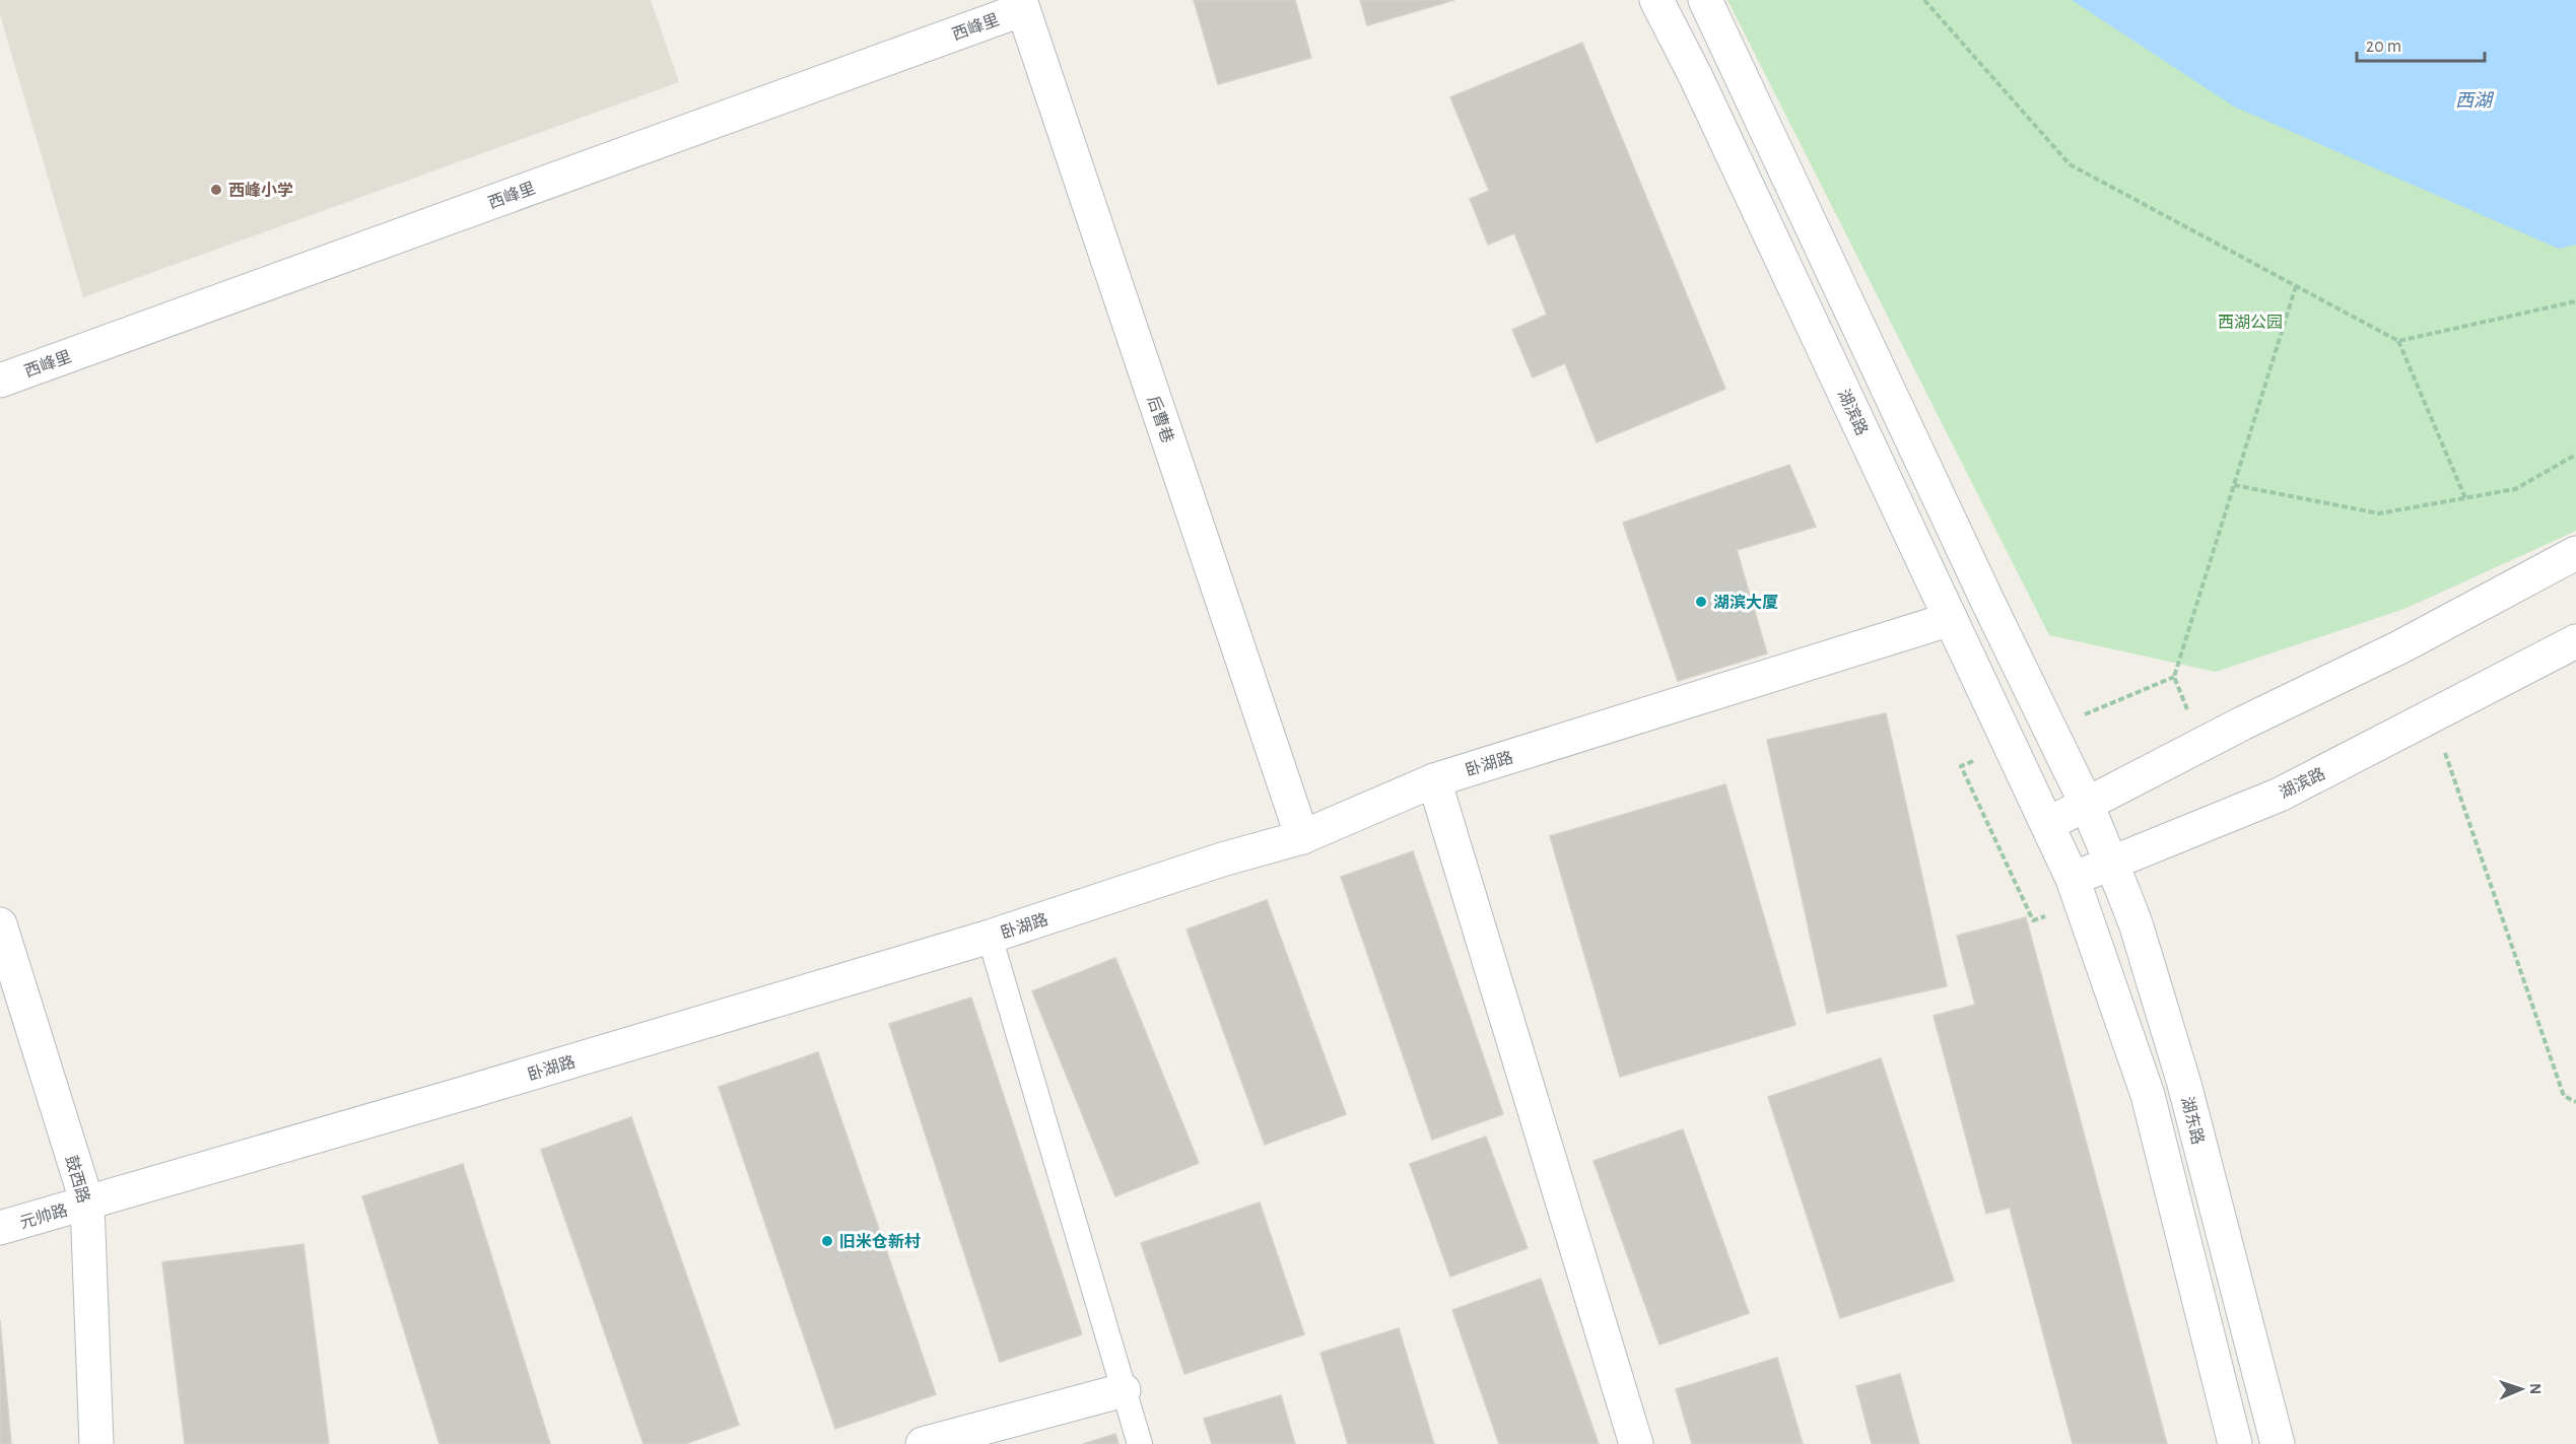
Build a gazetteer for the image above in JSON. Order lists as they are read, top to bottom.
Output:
{
  "streets": {
    "street": [
      "西峰里",
      "湖滨路",
      "后曹巷",
      "卧湖路",
      "湖东路",
      "鼓西路",
      "元帅路"
    ]
  },
  "crossings": [
    ["西峰里", "后曹巷"],
    ["湖滨路", "卧湖路"],
    ["湖滨路", "湖东路"],
    ["后曹巷", "卧湖路"],
    ["卧湖路", "鼓西路"],
    ["卧湖路", "元帅路"],
    ["鼓西路", "元帅路"]
  ],
  "water": ["西湖"],
  "parks": ["西湖公园"],
  "places": ["西峰小学", "湖滨大厦", "旧米仓新村"],
  "scale_bar": "20 m",
  "north": "right"
}
